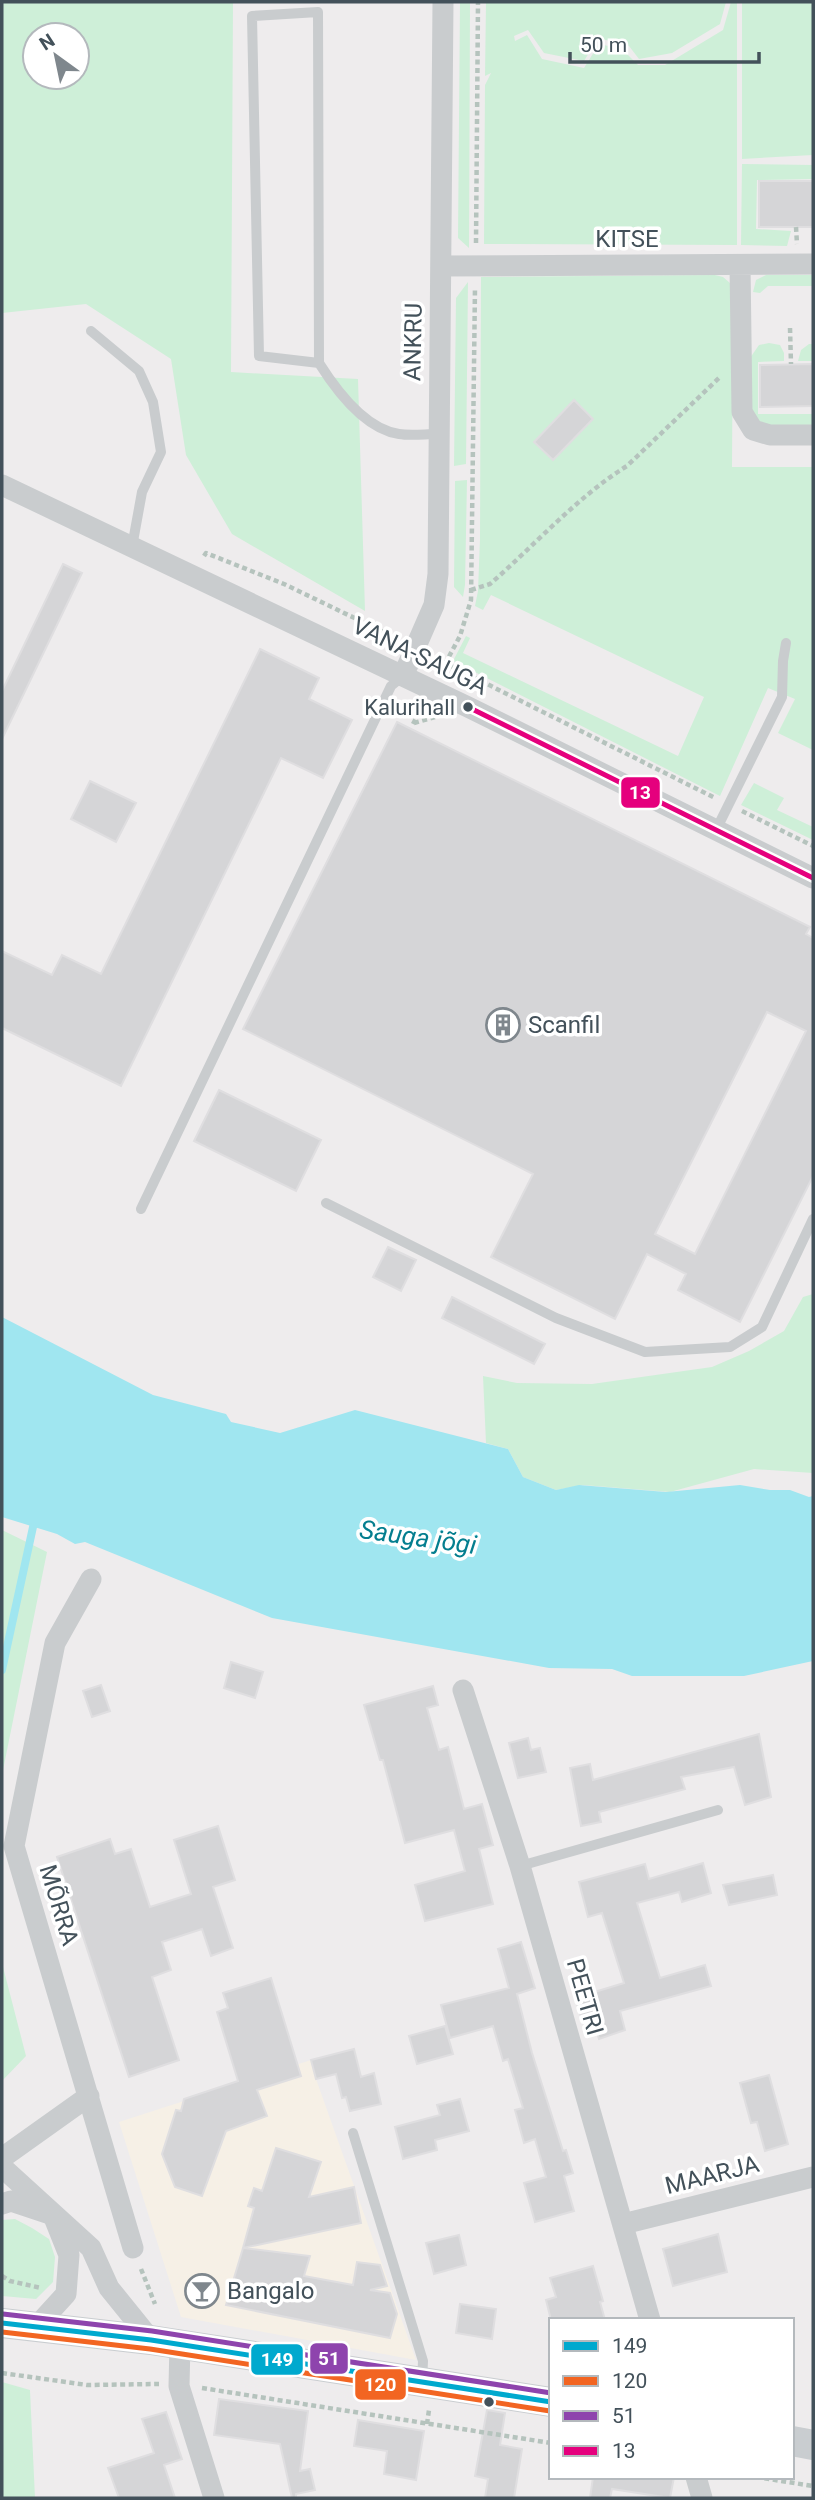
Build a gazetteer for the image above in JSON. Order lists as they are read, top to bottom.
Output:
{
  "streets": {
    "street": [
      "KITSE",
      "ANKRU",
      "VANA-SAUGA",
      "MÕRRA",
      "PEETRI",
      "MAARJA"
    ]
  },
  "crossings": [
    ["KITSE", "ANKRU"],
    ["ANKRU", "VANA-SAUGA"],
    ["PEETRI", "MAARJA"]
  ],
  "water": ["Sauga jõgi"],
  "places": {
    "other": ["Kalurihall"],
    "building": ["Scanfil"],
    "bar": ["Bangalo"]
  },
  "lines": [
    "transit line 13",
    "transit line 51",
    "transit line 149",
    "transit line 120"
  ],
  "legend": [
    "149",
    "120",
    "51",
    "13"
  ],
  "scale_bar": "50 m",
  "north": "top left"
}
